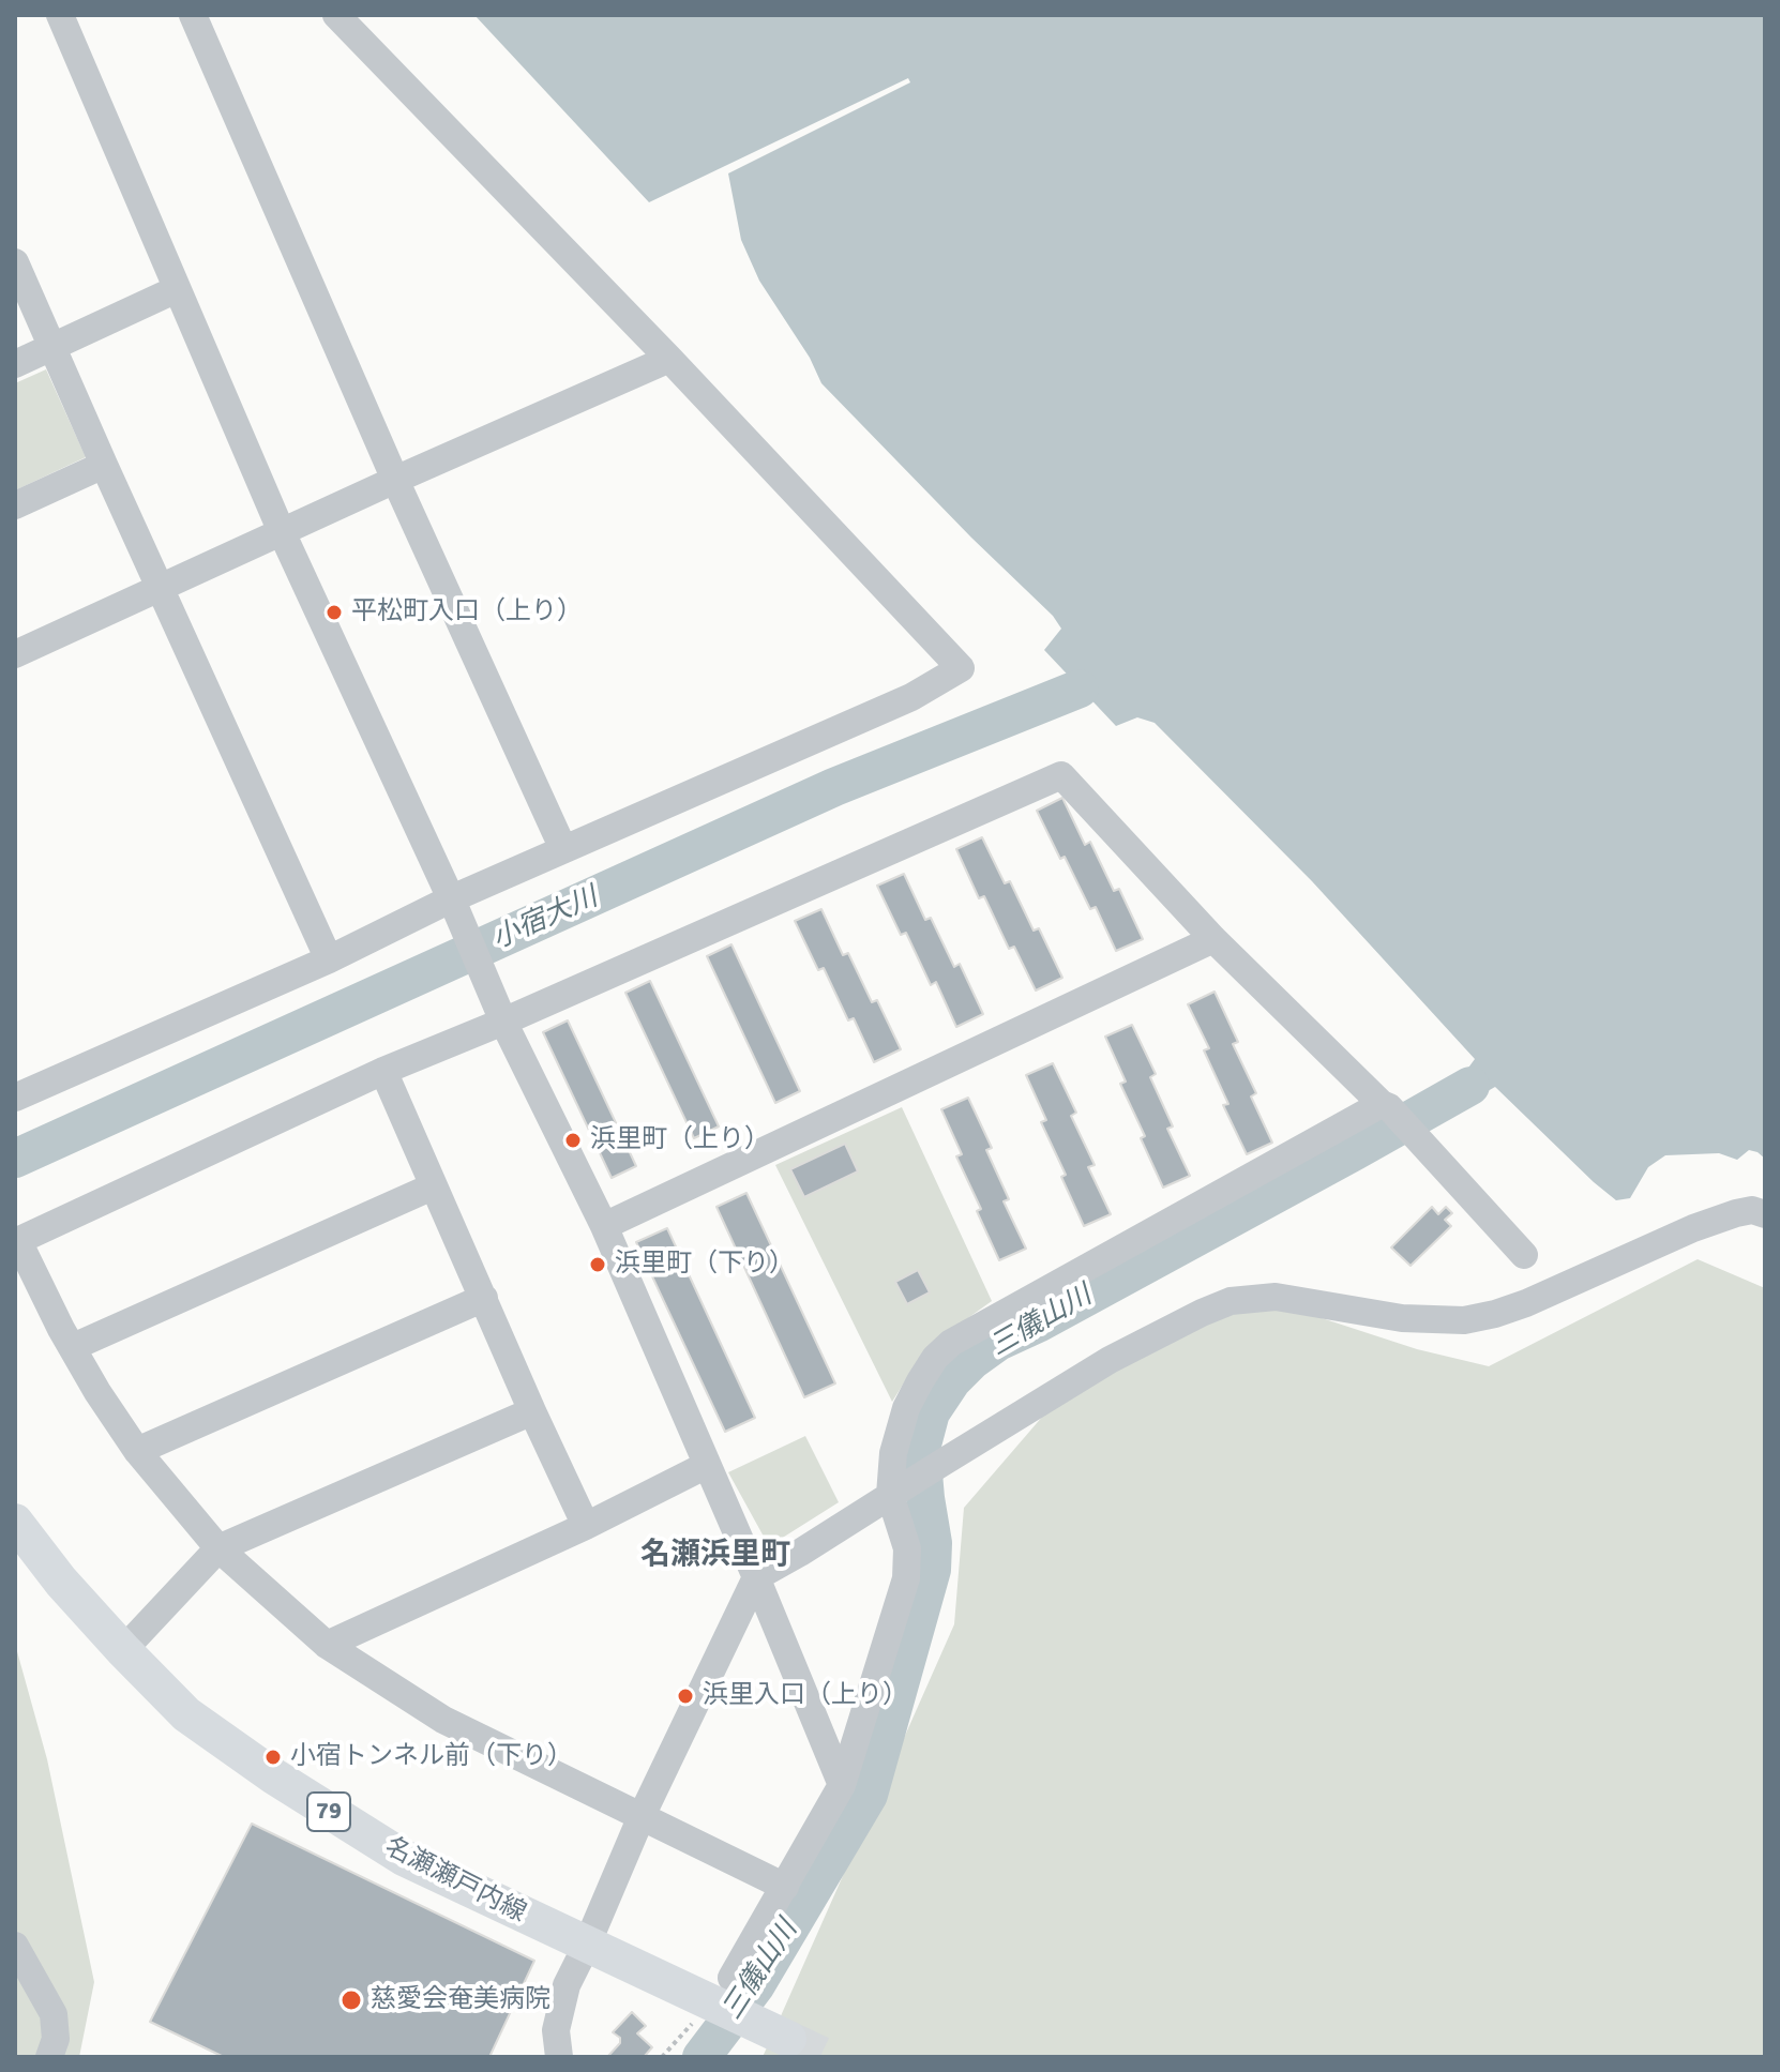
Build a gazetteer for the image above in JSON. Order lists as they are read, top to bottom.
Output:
{
  "streets": {
    "main road": ["79", "名瀬瀬戸内線"]
  },
  "districts": ["名瀬浜里町"],
  "water": ["小宿大川", "三儀山川"],
  "places": [
    "平松町入口（上り）",
    "浜里町（上り）",
    "浜里町（下り）",
    "浜里入口（上り）",
    "小宿トンネル前（下り）",
    "慈愛会奄美病院"
  ]
}
